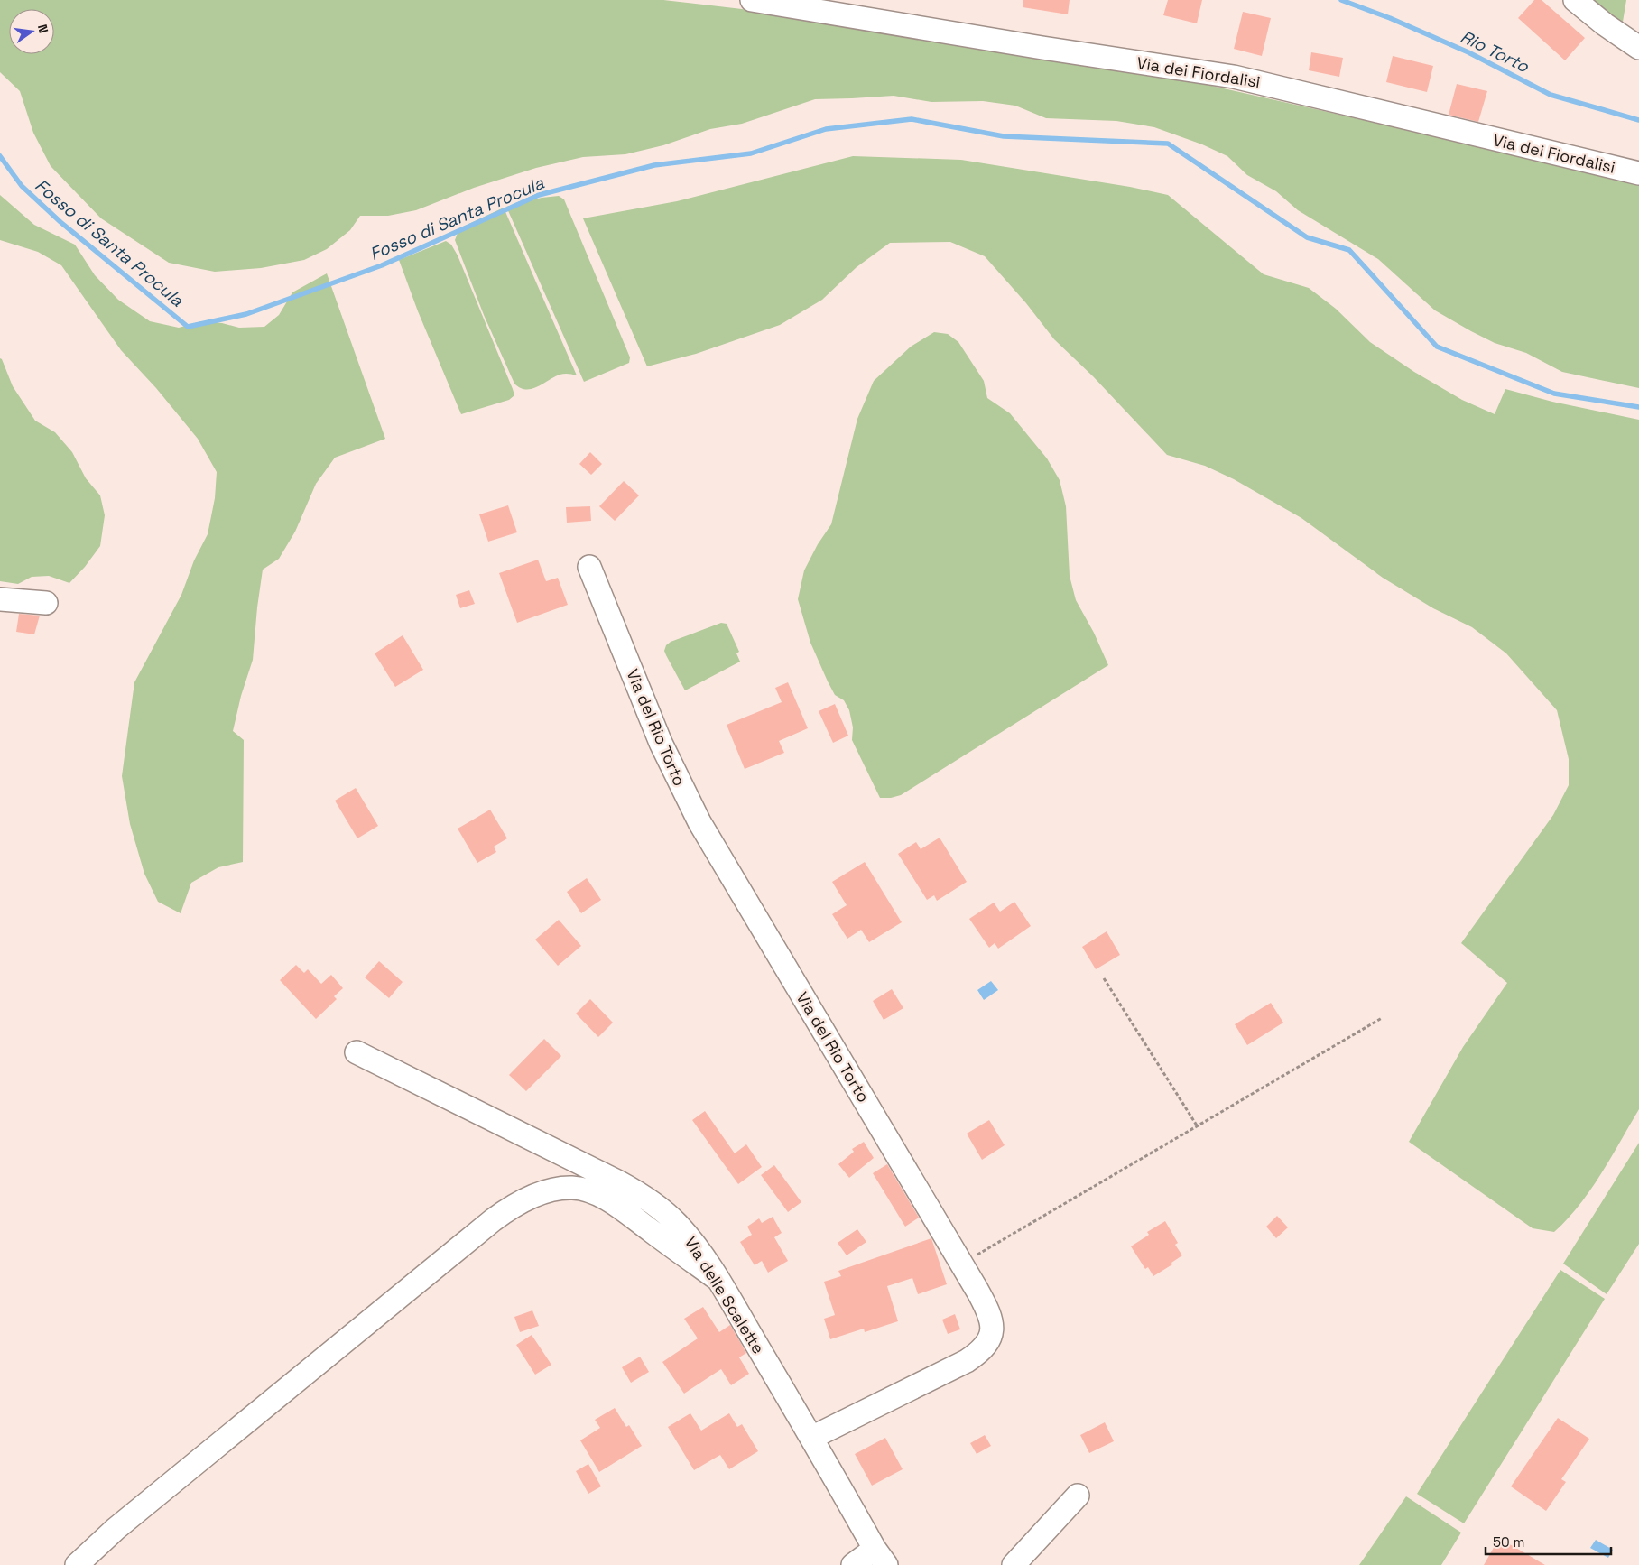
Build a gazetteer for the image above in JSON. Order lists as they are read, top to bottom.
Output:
{
  "streets": {
    "street": ["Via dei Fiordalisi", "Via del Rio Torto", "Via delle Scalette"]
  },
  "crossings": [
    ["Via del Rio Torto", "Via delle Scalette"]
  ],
  "water": ["Rio Torto", "Fosso di Santa Procula"],
  "scale_bar": "50 m",
  "north": "right"
}
